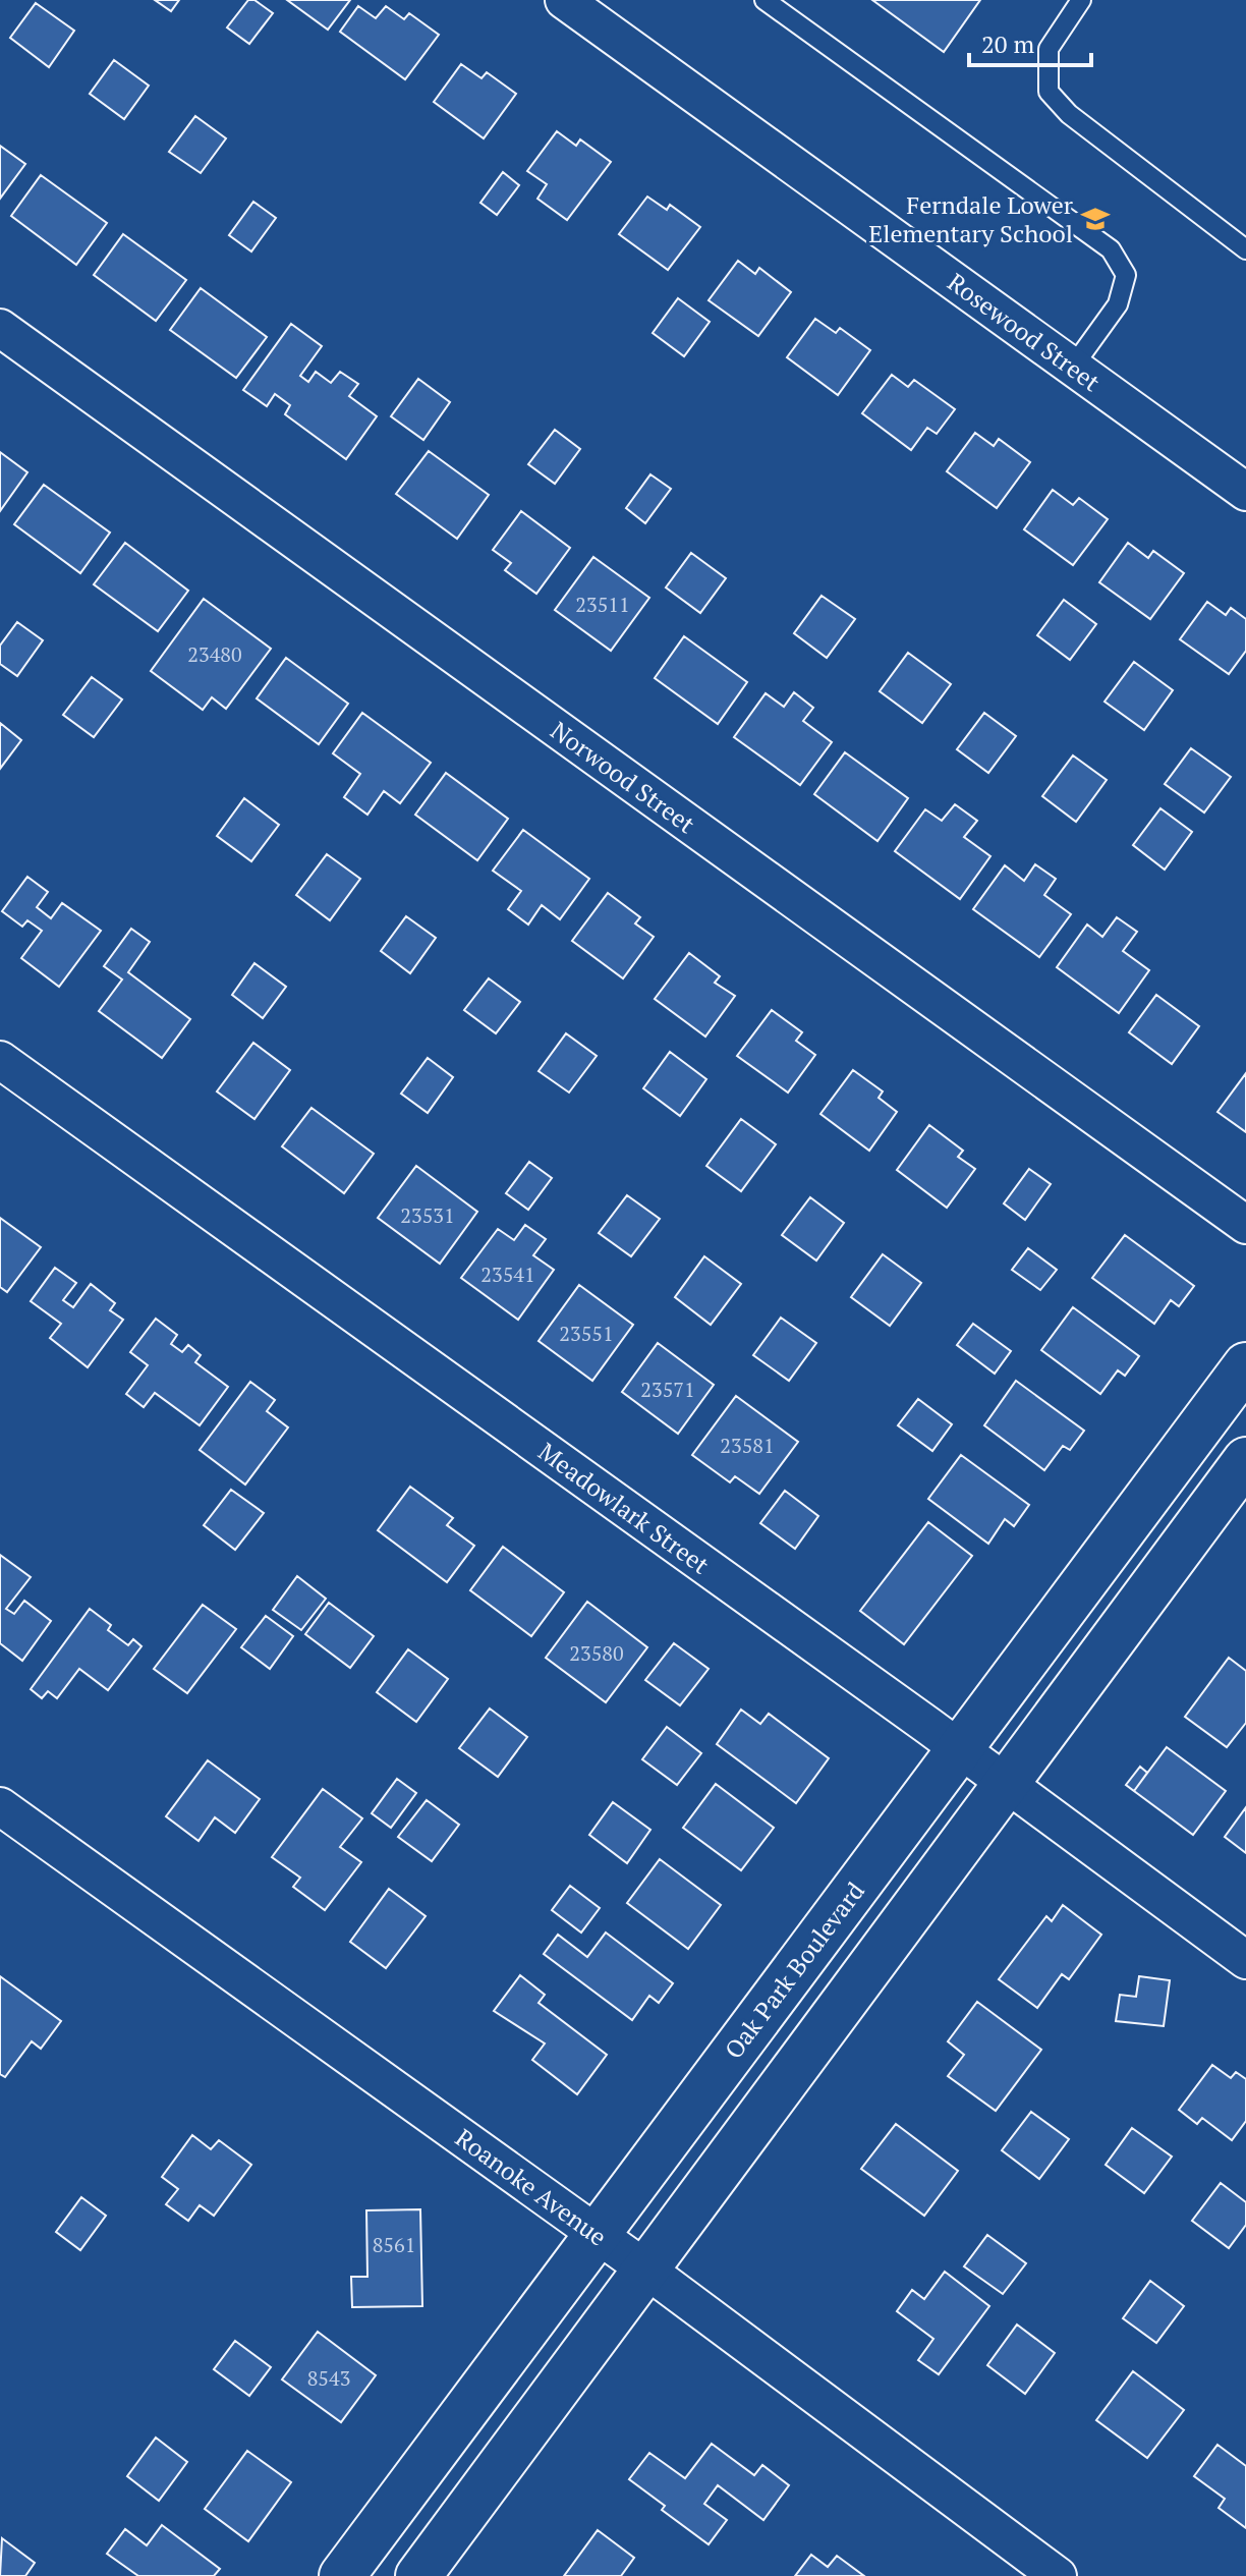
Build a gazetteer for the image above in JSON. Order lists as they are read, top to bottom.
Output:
{
  "streets": {
    "street": [
      "Rosewood Street",
      "Norwood Street",
      "Meadowlark Street",
      "Oak Park Boulevard",
      "Roanoke Avenue"
    ]
  },
  "crossings": [
    ["Meadowlark Street", "Oak Park Boulevard"],
    ["Oak Park Boulevard", "Roanoke Avenue"]
  ],
  "places": {
    "school or university": ["Ferndale Lower Elementary School"]
  },
  "house_numbers": [
    "23511",
    "23480",
    "23531",
    "23541",
    "23551",
    "23571",
    "23581",
    "23580",
    "8561",
    "8543"
  ],
  "scale_bar": "20 m"
}
